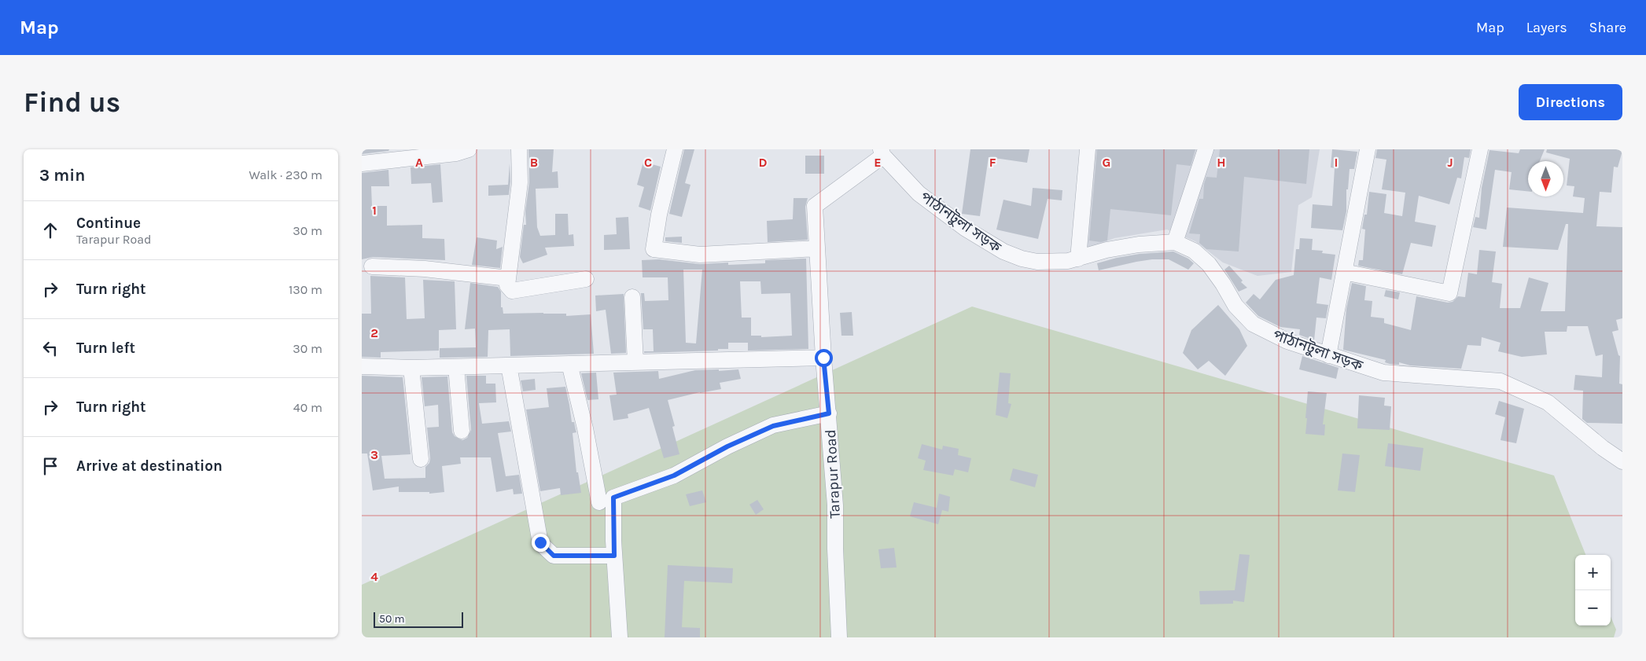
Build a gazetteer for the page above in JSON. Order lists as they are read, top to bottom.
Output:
{
  "streets": {
    "street": ["পাঠানটুলা সড়ক", "Tarapur Road"]
  },
  "crossings": [
    ["পাঠানটুলা সড়ক", "Tarapur Road"]
  ],
  "scale_bar": "50 m",
  "north": "bottom",
  "page": {
    "header": "Map",
    "nav": ["Map", "Layers", "Share"],
    "buttons": "Directions",
    "title": "Find us",
    "heading": ["3 min", "Walk · 230 m"],
    "list": [
      ["Continue", "Tarapur Road", "30 m"],
      ["Turn right", "130 m"],
      ["Turn left", "30 m"],
      ["Turn right", "40 m"],
      "Arrive at destination"
    ],
    "map_buttons": ["+", "−"],
    "scale": "50 m"
  },
  "grid": {
    "columns": [
      "A",
      "B",
      "C",
      "D",
      "E",
      "F",
      "G",
      "H",
      "I",
      "J"
    ],
    "rows": [
      "1",
      "2",
      "3",
      "4"
    ]
  }
}
